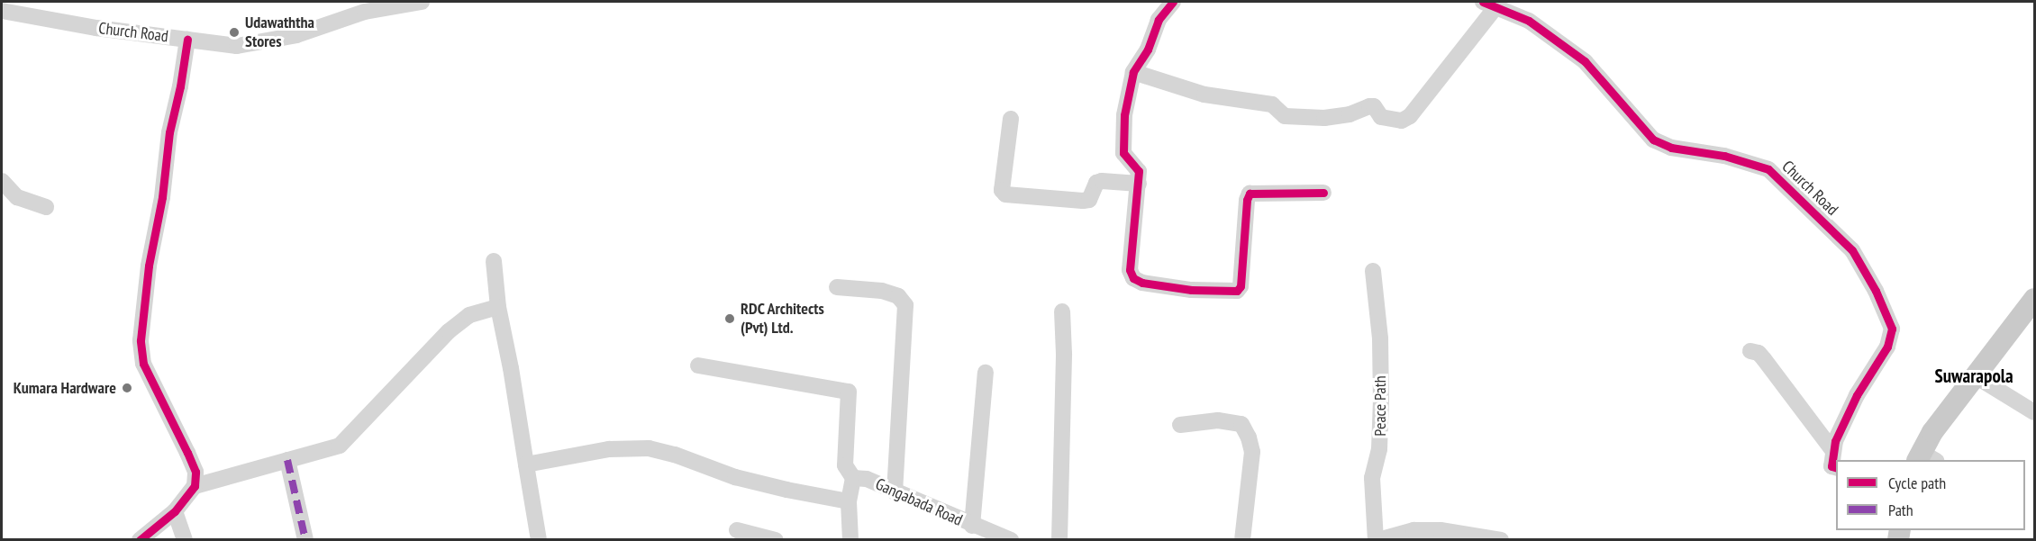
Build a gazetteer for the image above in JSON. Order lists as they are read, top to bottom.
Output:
{
  "streets": {
    "street": ["Church Road", "Peace Path", "Gangabada Road"]
  },
  "districts": ["Suwarapola"],
  "places": ["Udawaththa Stores", "RDC Architects (Pvt) Ltd.", "Kumara Hardware"],
  "legend": ["Cycle path", "Path"]
}
